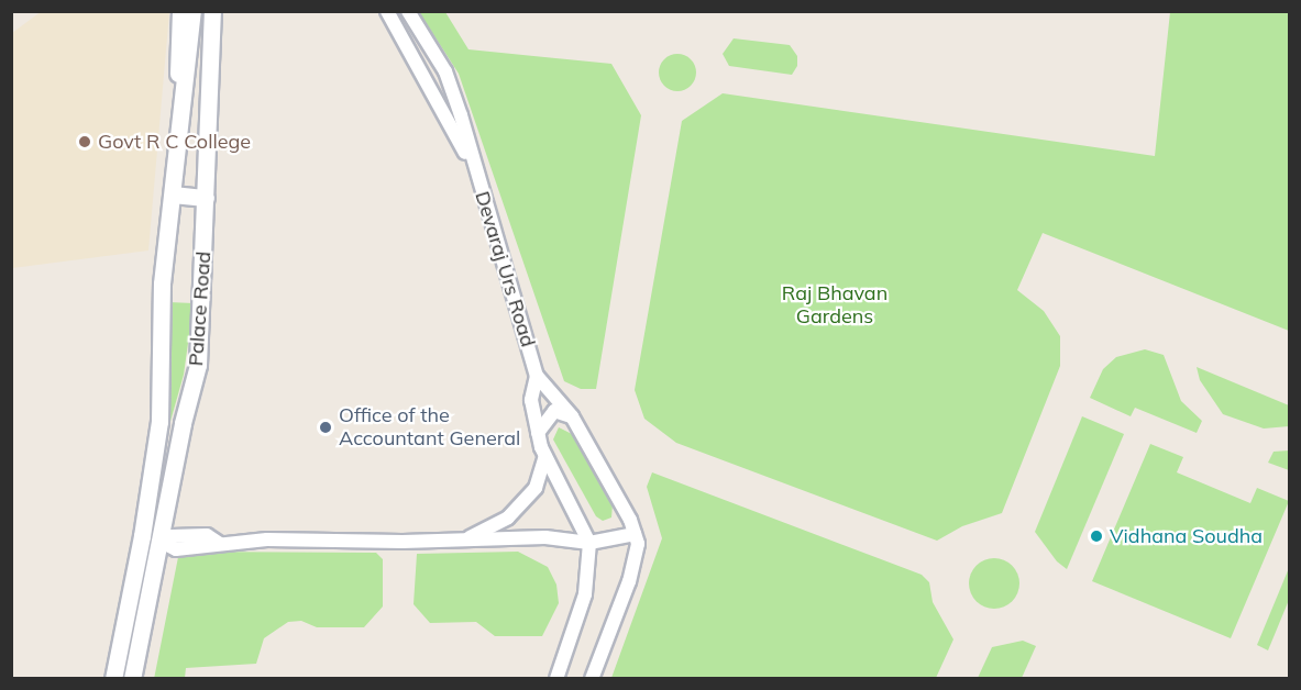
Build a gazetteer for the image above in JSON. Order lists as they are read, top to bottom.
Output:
{
  "streets": {
    "main road": ["Palace Road"],
    "street": ["Devaraj Urs Road"]
  },
  "parks": ["Raj Bhavan Gardens"],
  "places": ["Govt R C College", "Office of the Accountant General", "Vidhana Soudha"]
}
